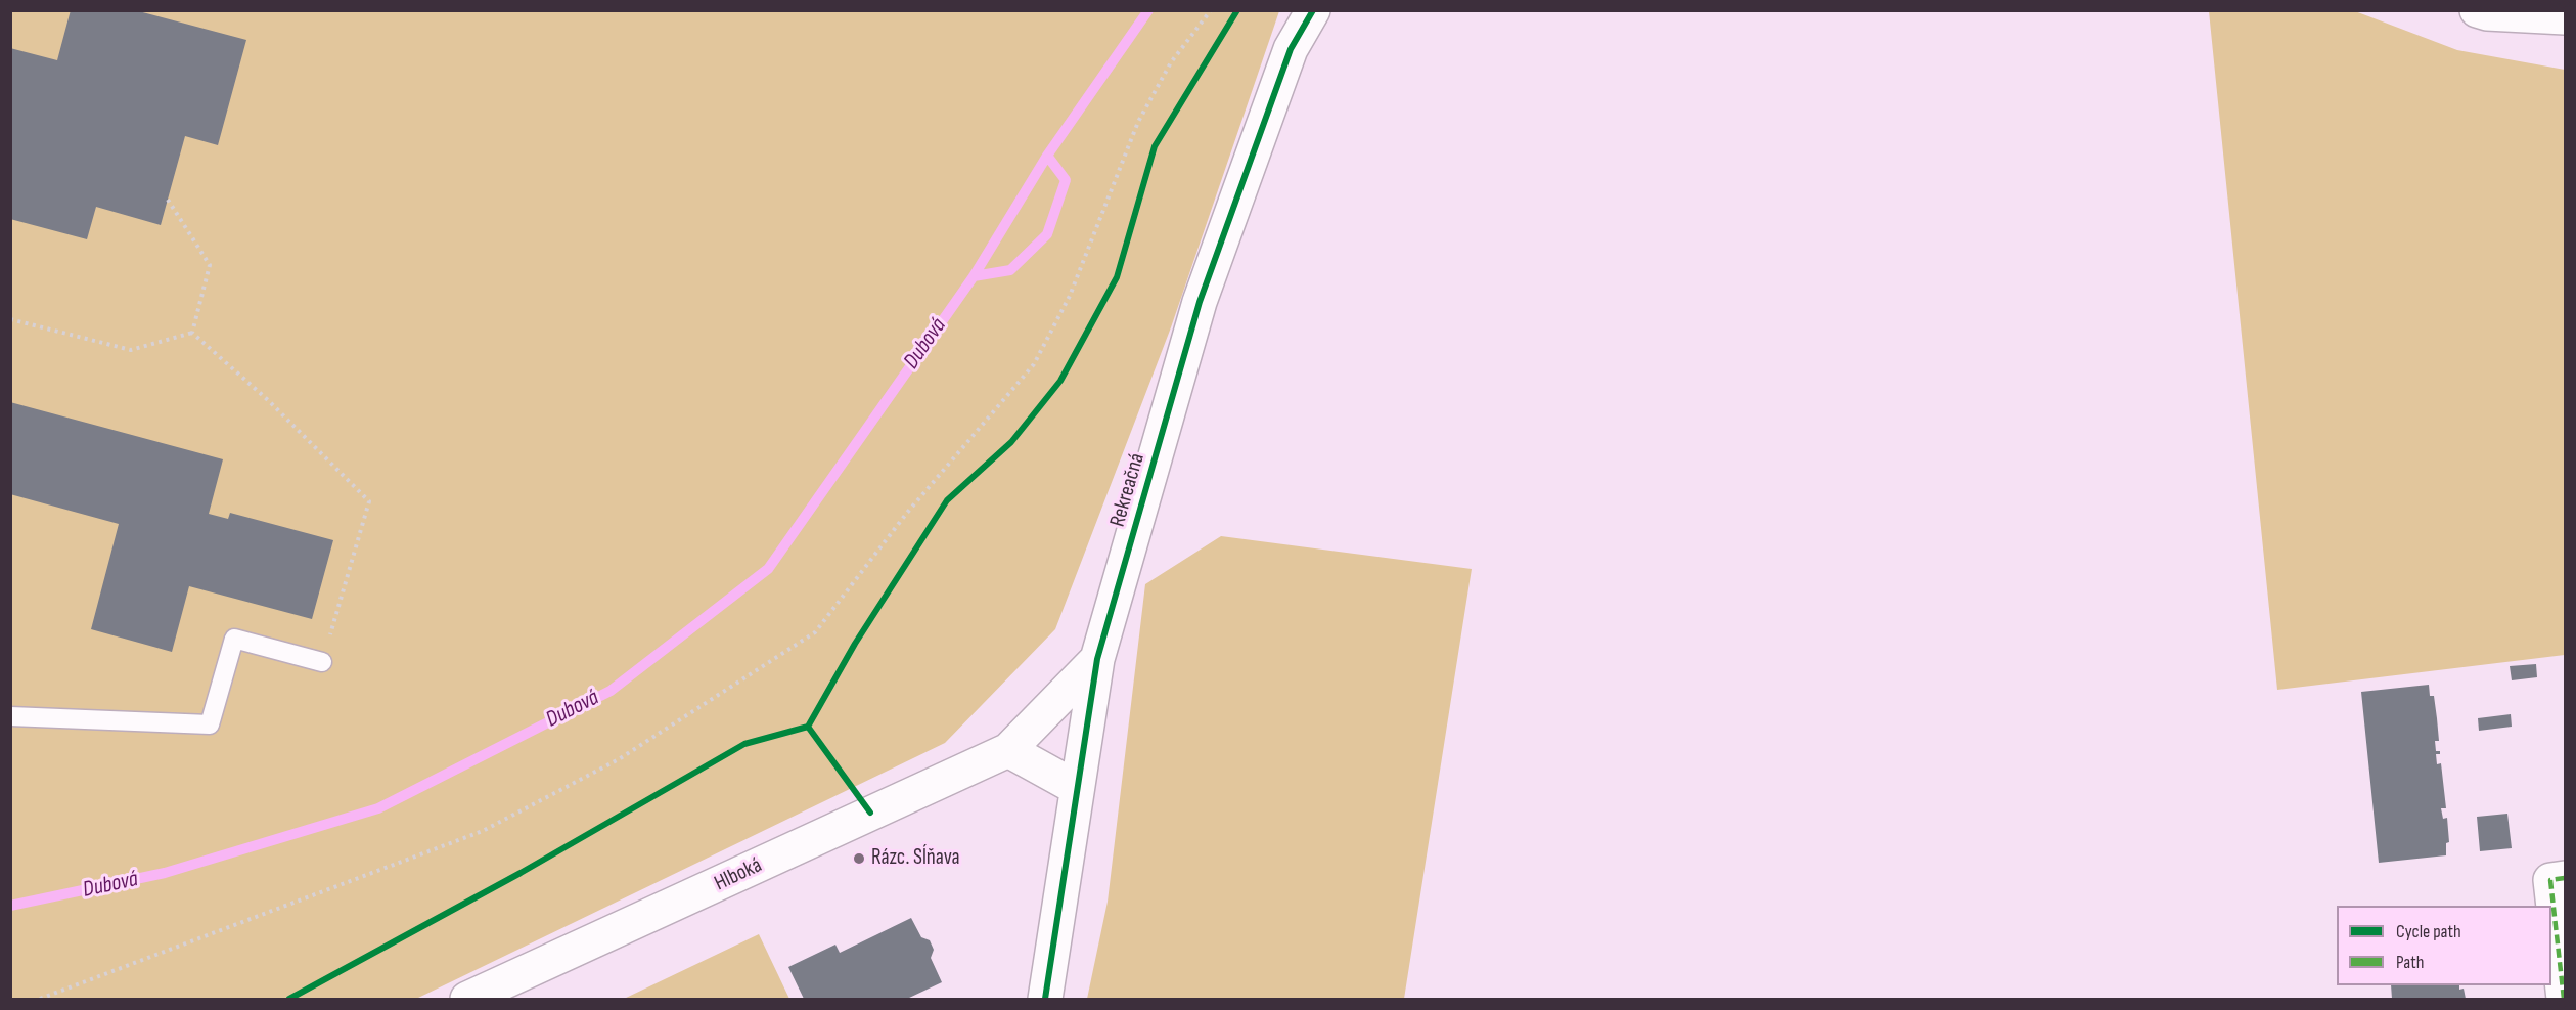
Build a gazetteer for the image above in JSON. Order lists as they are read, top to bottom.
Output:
{
  "streets": {
    "street": ["Rekreačná", "Hlboká"]
  },
  "crossings": [
    ["Rekreačná", "Hlboká"]
  ],
  "water": ["Dubová"],
  "places": ["Rázc. Sĺňava"],
  "legend": ["Cycle path", "Path"]
}
